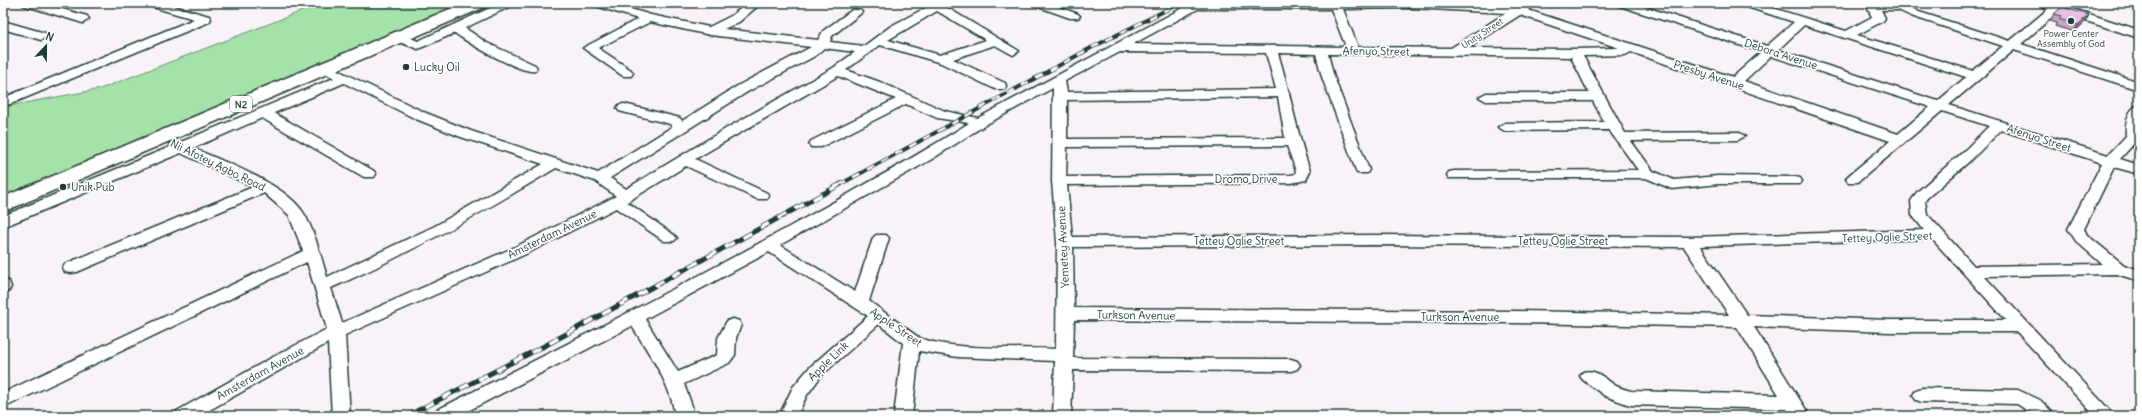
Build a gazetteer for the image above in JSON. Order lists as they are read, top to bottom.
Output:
{
  "streets": {
    "highway": ["N2"],
    "street": [
      "Unity Street",
      "Afenyo Street",
      "Debora Avenue",
      "Presby Avenue",
      "Nii Afotey Agbo Road",
      "Dromo Drive",
      "Amsterdam Avenue",
      "Tettey Oglie Street",
      "Yemetey Avenue",
      "Turkson Avenue",
      "Apple Street",
      "Apple Link"
    ]
  },
  "crossings": [
    ["Unity Street", "Afenyo Street"],
    ["Unity Street", "Presby Avenue"],
    ["Afenyo Street", "Debora Avenue"],
    ["Afenyo Street", "Presby Avenue"],
    ["Afenyo Street", "Dromo Drive"],
    ["N2", "Nii Afotey Agbo Road"],
    ["Nii Afotey Agbo Road", "Amsterdam Avenue"],
    ["Dromo Drive", "Yemetey Avenue"],
    ["Tettey Oglie Street", "Yemetey Avenue"],
    ["Tettey Oglie Street", "Turkson Avenue"],
    ["Yemetey Avenue", "Turkson Avenue"],
    ["Yemetey Avenue", "Apple Street"],
    ["Apple Street", "Apple Link"]
  ],
  "places": ["Power Center Assembly of God", "Lucky Oil", "Unik Pub"],
  "north": "top"
}
